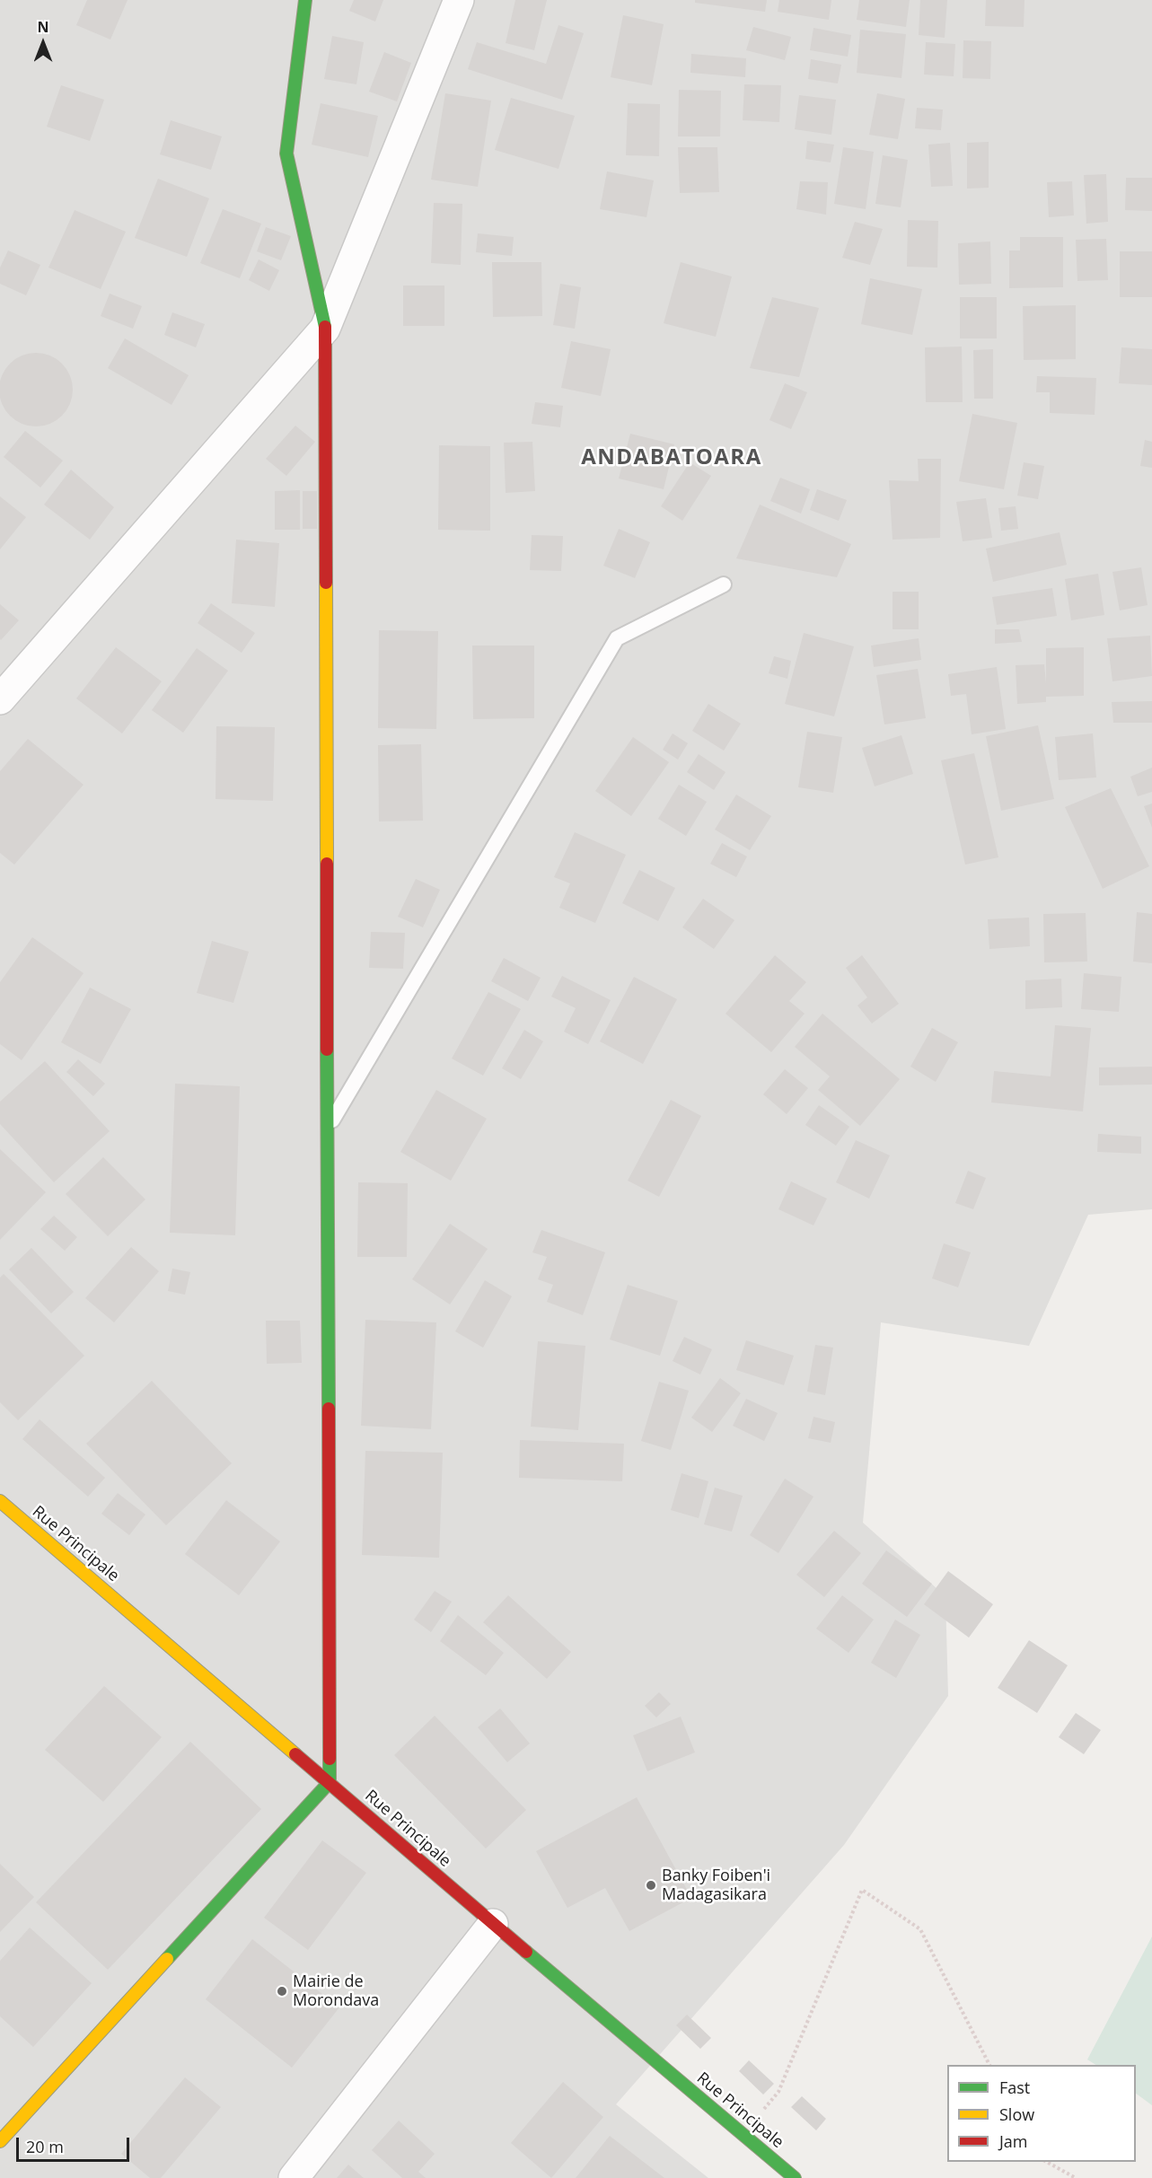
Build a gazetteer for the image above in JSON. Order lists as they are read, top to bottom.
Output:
{
  "streets": {
    "street": ["Rue Principale"]
  },
  "districts": ["ANDABATOARA"],
  "places": ["Banky Foiben'i Madagasikara", "Mairie de Morondava"],
  "legend": ["Fast", "Slow", "Jam"],
  "scale_bar": "20 m",
  "north": "top"
}
